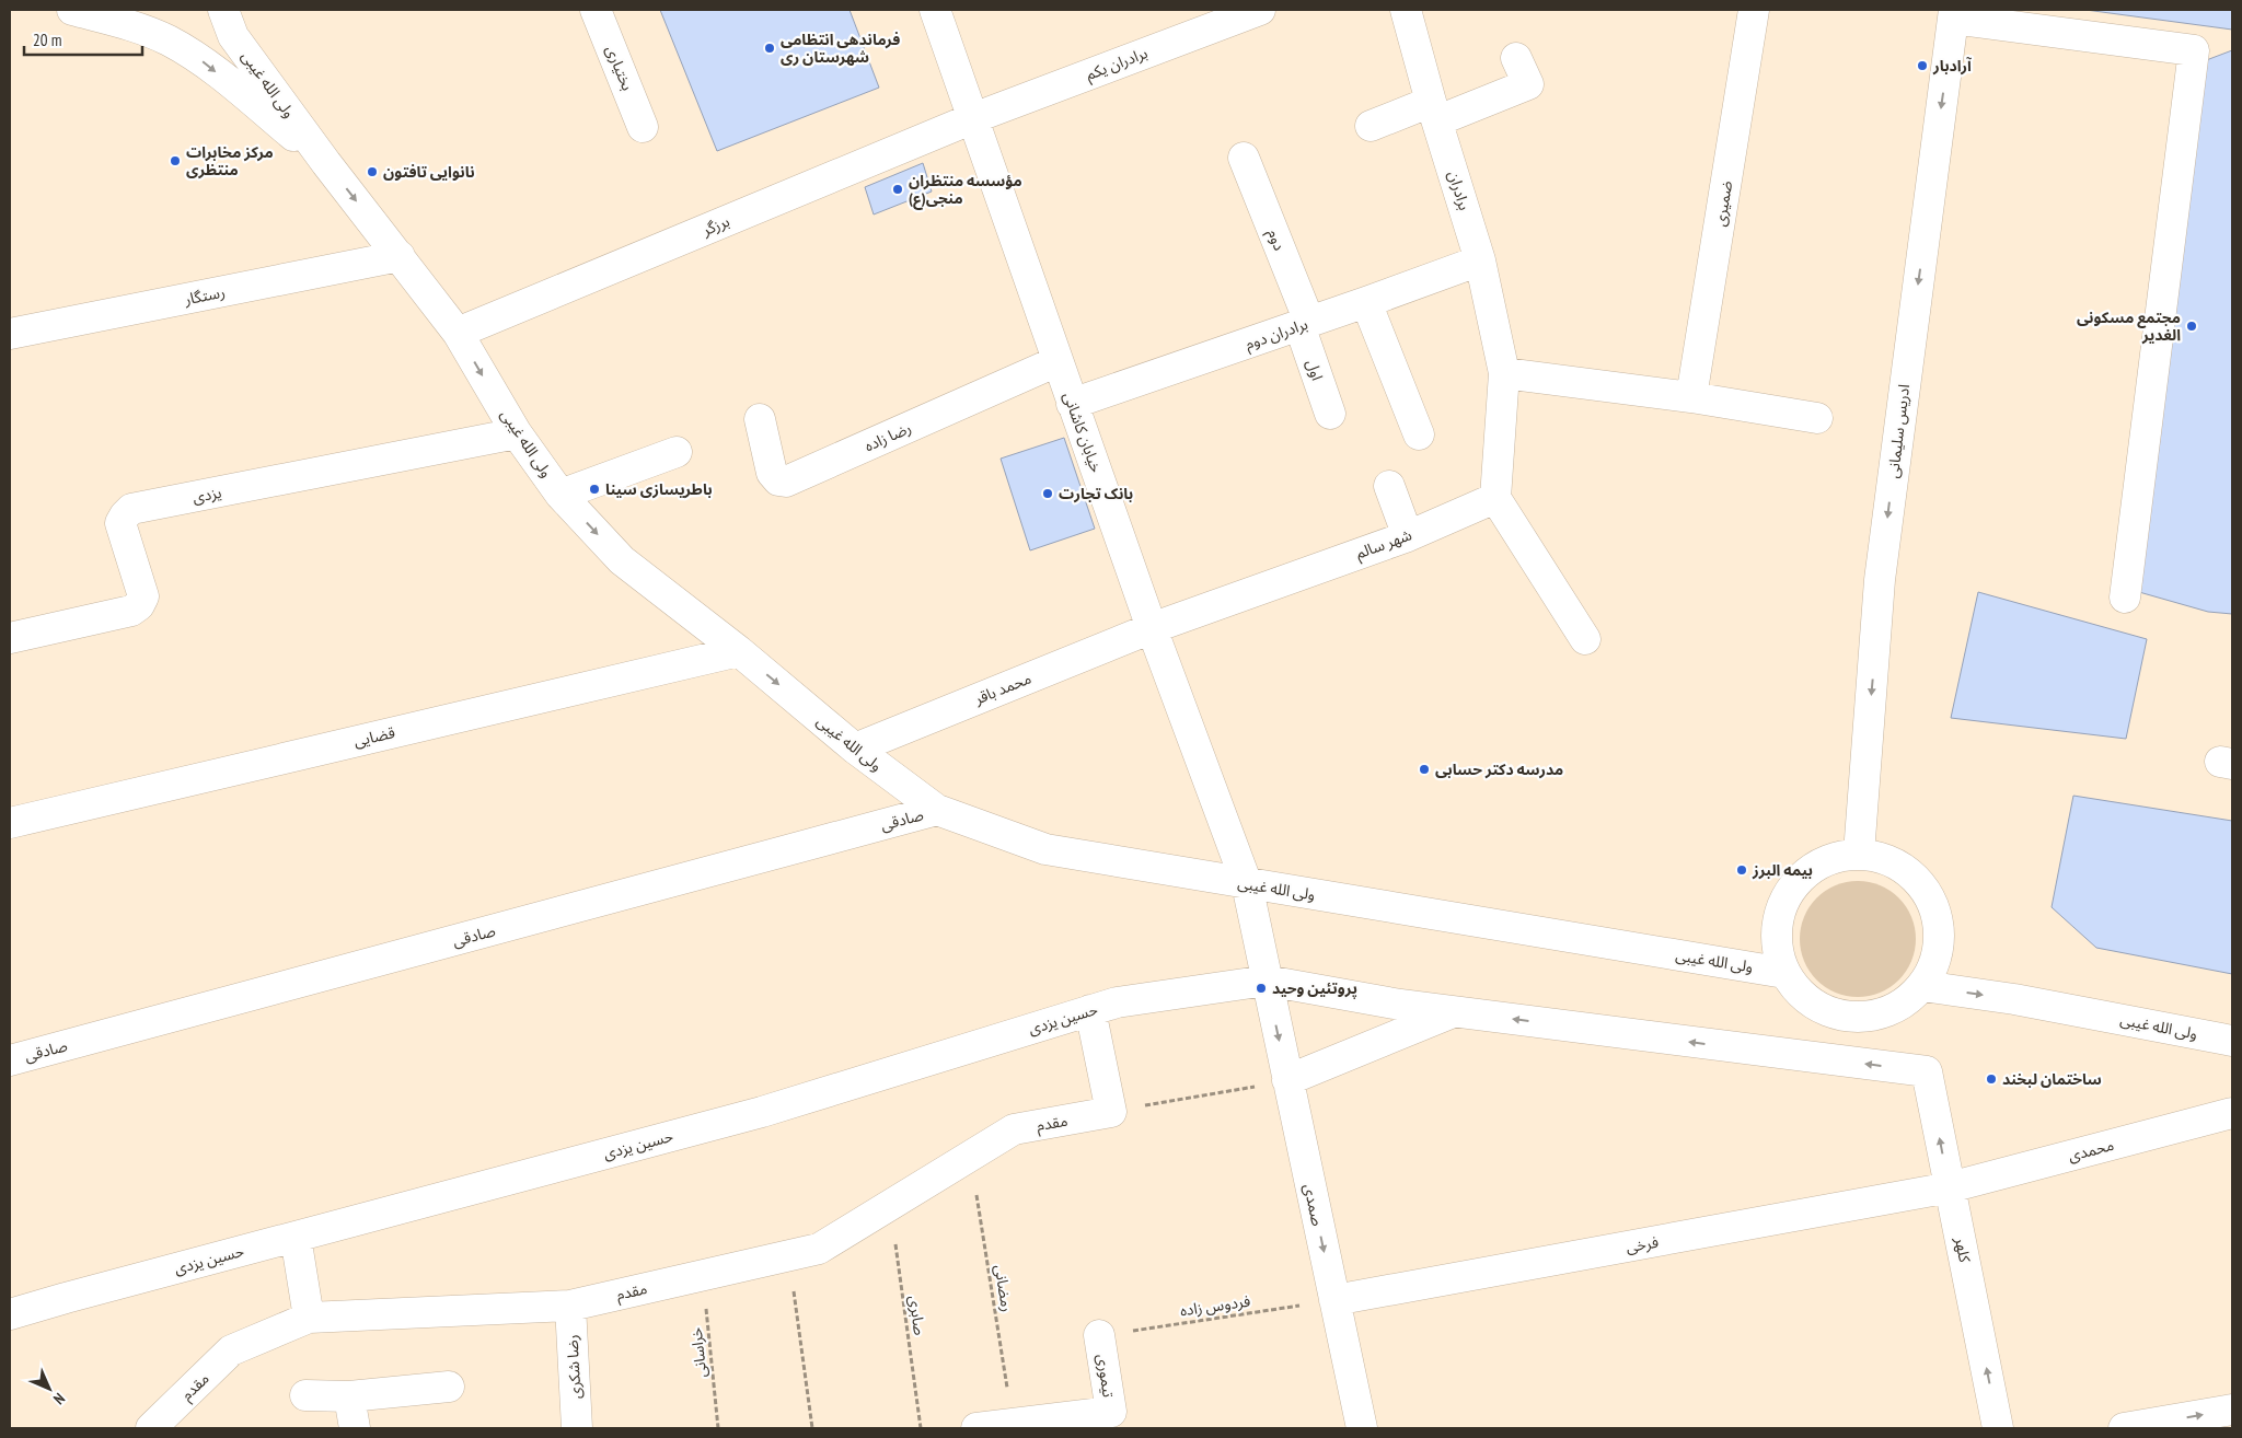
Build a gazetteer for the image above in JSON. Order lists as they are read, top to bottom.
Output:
{
  "streets": {
    "street": [
      "برادران یکم",
      "بختیاری",
      "ولی الله غیبی",
      "برادران",
      "ضمیری",
      "برزگر",
      "دوم",
      "رستگار",
      "برادران دوم",
      "اول",
      "ادریس سلیمانی",
      "خیابان کاشانی",
      "رضا زاده",
      "یزدی",
      "شهر سالم",
      "محمد باقر",
      "قضایی",
      "صادقی",
      "حسین یزدی",
      "مقدم",
      "محمدی",
      "صمدی",
      "فرخی",
      "کلهر",
      "رضا شکری",
      "تیموری"
    ],
    "path": [
      "رمضانی",
      "فردوس زاده",
      "صابری",
      "خراسانی"
    ]
  },
  "crossings": [
    ["برادران یکم", "برزگر"],
    ["برادران یکم", "خیابان کاشانی"],
    ["ولی الله غیبی", "برزگر"],
    ["ولی الله غیبی", "رستگار"],
    ["ولی الله غیبی", "ادریس سلیمانی"],
    ["ولی الله غیبی", "خیابان کاشانی"],
    ["ولی الله غیبی", "یزدی"],
    ["ولی الله غیبی", "محمد باقر"],
    ["ولی الله غیبی", "قضایی"],
    ["ولی الله غیبی", "صادقی"],
    ["برادران", "برادران دوم"],
    ["برزگر", "خیابان کاشانی"],
    ["دوم", "برادران دوم"],
    ["دوم", "اول"],
    ["برادران دوم", "اول"],
    ["برادران دوم", "خیابان کاشانی"],
    ["خیابان کاشانی", "رضا زاده"],
    ["خیابان کاشانی", "شهر سالم"],
    ["خیابان کاشانی", "محمد باقر"],
    ["خیابان کاشانی", "حسین یزدی"],
    ["خیابان کاشانی", "صمدی"],
    ["شهر سالم", "محمد باقر"],
    ["حسین یزدی", "صمدی"],
    ["حسین یزدی", "کلهر"],
    ["مقدم", "رمضانی"],
    ["مقدم", "صابری"],
    ["مقدم", "خراسانی"],
    ["مقدم", "رضا شکری"],
    ["محمدی", "فرخی"],
    ["محمدی", "کلهر"],
    ["صمدی", "فرخی"],
    ["صمدی", "فردوس زاده"],
    ["فرخی", "کلهر"],
    ["فرخی", "فردوس زاده"],
    ["رمضانی", "تیموری"],
    ["فردوس زاده", "تیموری"]
  ],
  "one_way": [
    "ولی الله غیبی",
    "ادریس سلیمانی",
    "صمدی",
    "کلهر"
  ],
  "places": [
    "فرماندهی انتظامی شهرستان ری",
    "آرادبار",
    "مرکز مخابرات منتظری",
    "نانوایی تافتون",
    "مؤسسه منتظران منجی(ع)",
    "مجتمع مسکونی الغدیر",
    "باطریسازی سینا",
    "بانک تجارت",
    "مدرسه دکتر حسابی",
    "بیمه البرز",
    "پروتئین وحید",
    "ساختمان لبخند"
  ],
  "scale_bar": "20 m",
  "north": "bottom right"
}
